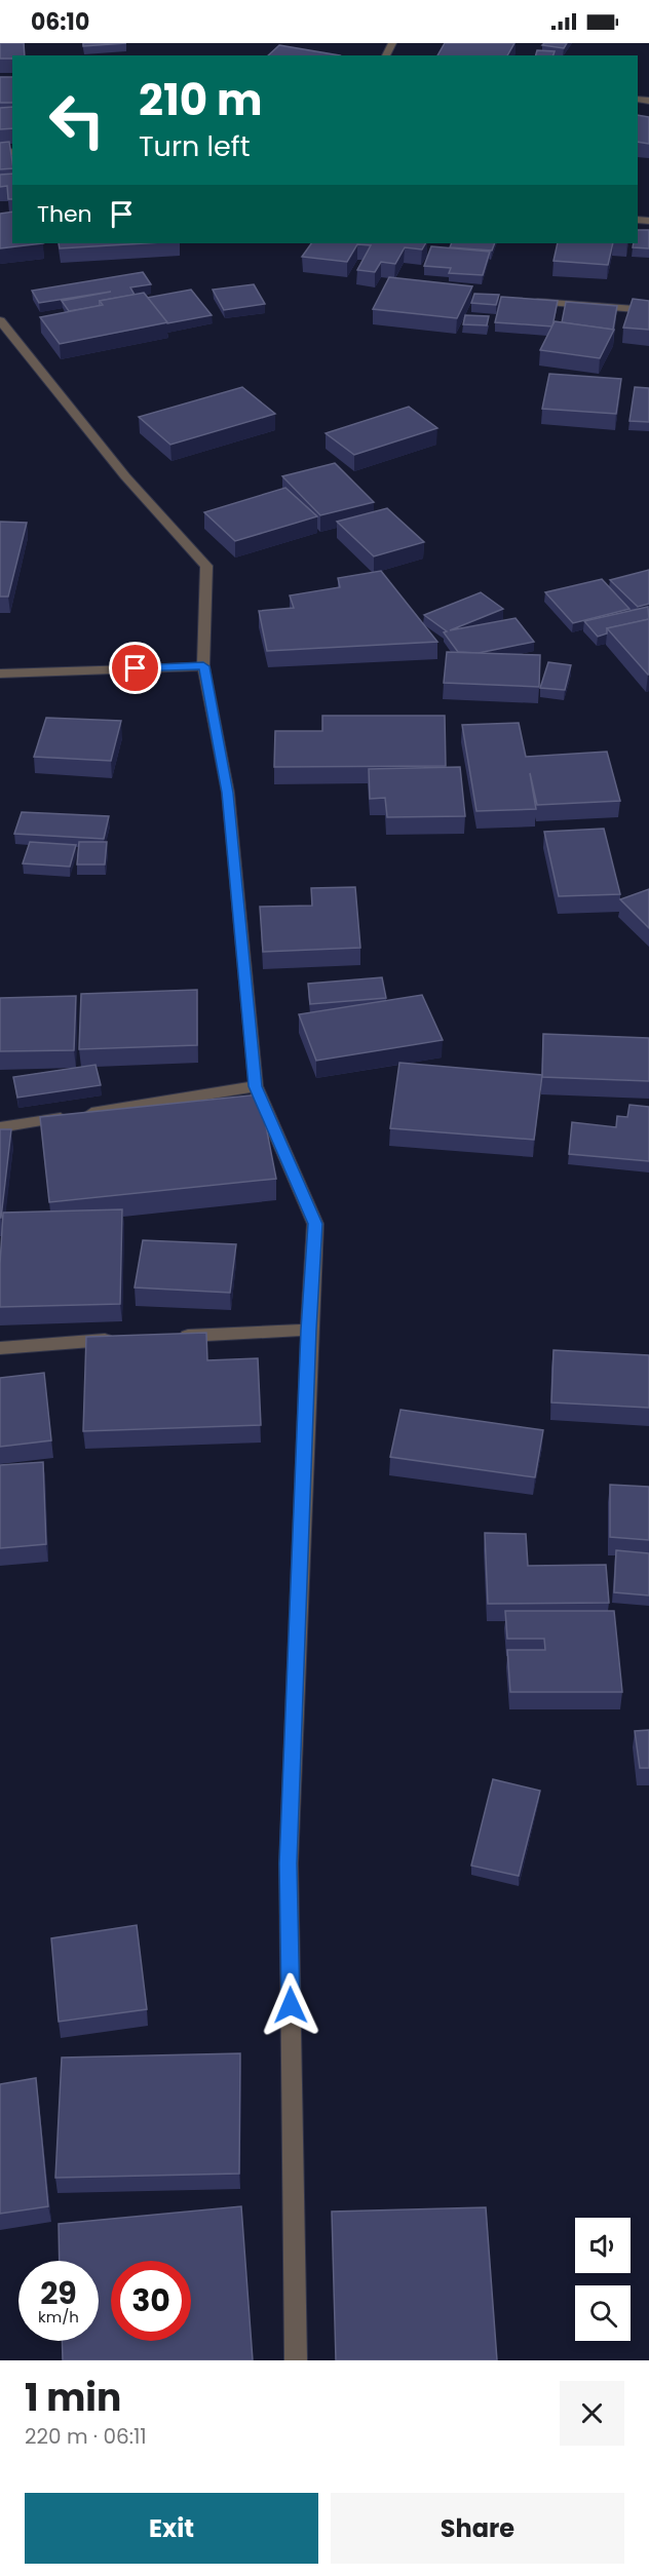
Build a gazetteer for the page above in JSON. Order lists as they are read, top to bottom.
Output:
{
  "page": {
    "status": "06:10",
    "turn": ["210 m", "Turn left"],
    "then": "Then",
    "speed": "29 km/h",
    "limit": "30",
    "heading": ["1 min", "220 m · 06:11"],
    "buttons": ["Exit", "Share"]
  }
}
